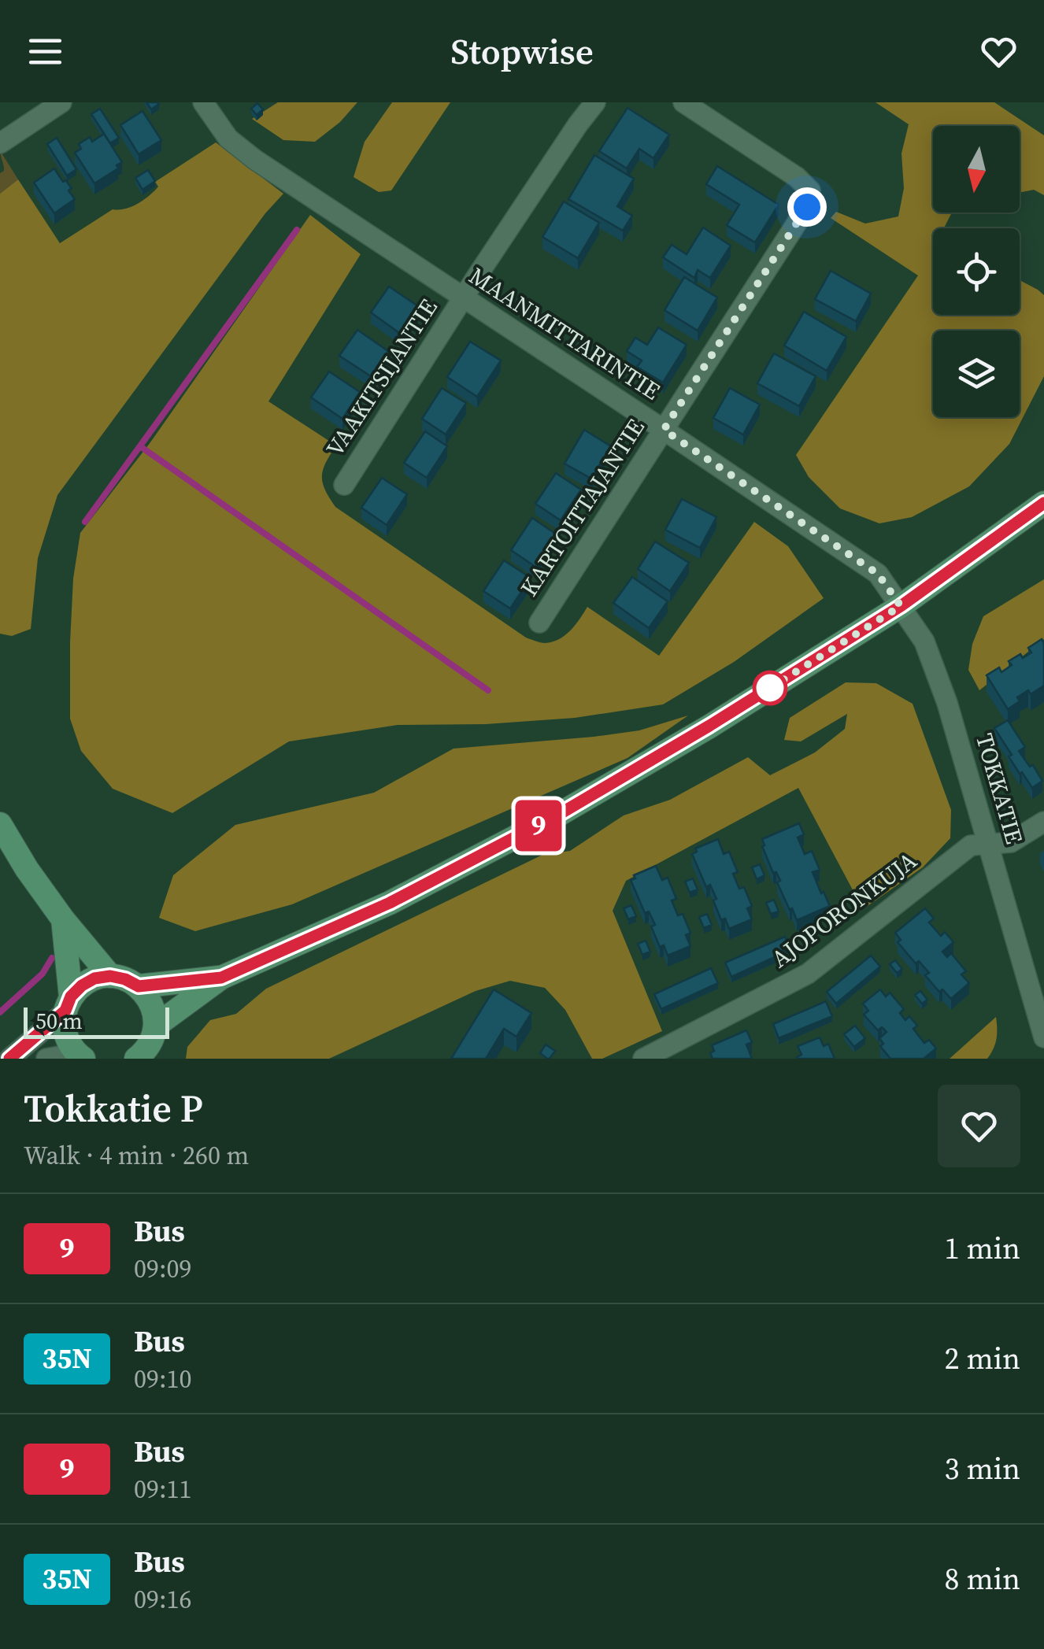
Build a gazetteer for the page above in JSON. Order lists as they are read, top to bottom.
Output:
{
  "streets": {
    "street": [
      "MAANMITTARINTIE",
      "VAAKITSIJANTIE",
      "KARTOITTAJANTIE",
      "TOKKATIE",
      "AJOPORONKUJA"
    ]
  },
  "crossings": [
    ["MAANMITTARINTIE", "VAAKITSIJANTIE"],
    ["MAANMITTARINTIE", "KARTOITTAJANTIE"],
    ["MAANMITTARINTIE", "TOKKATIE"],
    ["TOKKATIE", "AJOPORONKUJA"]
  ],
  "lines": ["bus line 9"],
  "scale_bar": "50 m",
  "north": "bottom",
  "page": {
    "header": "Stopwise",
    "on_map": "9",
    "scale": "50 m",
    "heading": ["Tokkatie P", "Walk · 4 min · 260 m"],
    "list": [
      {
        "mark": "9",
        "name": "Bus",
        "note": "09:09",
        "value": "1 min"
      },
      {
        "mark": "35N",
        "name": "Bus",
        "note": "09:10",
        "value": "2 min"
      },
      {
        "mark": "9",
        "name": "Bus",
        "note": "09:11",
        "value": "3 min"
      },
      {
        "mark": "35N",
        "name": "Bus",
        "note": "09:16",
        "value": "8 min"
      }
    ]
  }
}
